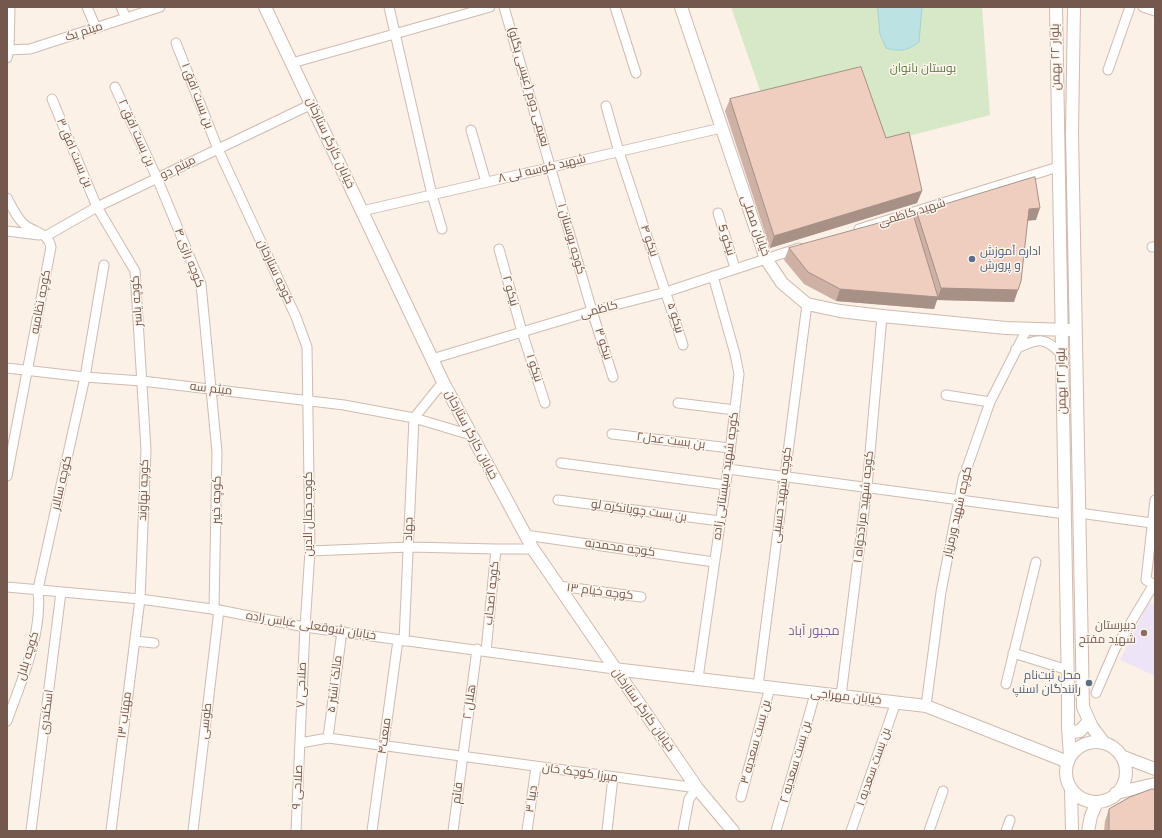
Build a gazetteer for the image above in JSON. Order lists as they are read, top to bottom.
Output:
{
  "streets": {
    "street": [
      "میثم یک",
      "بلوار ۲۲ بهمن",
      "نعیمی دوم (عیسی بگلو)",
      "بن بست افق ۱",
      "بن بست افق ۲",
      "خیابان کارگر ستارخان",
      "بن بست افق ۳",
      "میثم دو",
      "شهید کوسه لی ۸",
      "شهید کاظمی",
      "خیابان مصلی",
      "کوچه بوستان ۱",
      "نیکو 5",
      "نیکو ۴",
      "کوچه رازی ۴",
      "کوچه ستارخان",
      "نیکو ۲",
      "کوچه یاسر",
      "کوچه نظامیه",
      "کاظمی",
      "نیکو ۵",
      "نیکو ۳",
      "نیکو ۱",
      "میثم سه",
      "بن بست عدل۲",
      "کوچه شهید سیستانی زاده",
      "کوچه سالار",
      "کوچه نهاوند",
      "کوچه شهید حسینی",
      "کوچه خیبر",
      "۱ کوچه شهید مرادخواه",
      "بن بست چوپانکره لو",
      "کوچه شهید ورمزیار",
      "کوچه جمال الدین",
      "جهاد",
      "کوچه محمدیه",
      "کوچه خیام ۱۳",
      "کوچه اصحاب",
      "خیابان شوقعلی عباس زاده",
      "کوچه بلال",
      "مالک اشتر ۵",
      "صلاحی ۷",
      "خیابان مهراجی",
      "هلال ۲",
      "اسکندری",
      "مهتاب ۱۳",
      "طوسی",
      "مبعث۴",
      "بن بست سعدیه ۳",
      "بن بست سعدیه ۲",
      "بن بست سعدیه ۱",
      "میرزا کوچک خان",
      "صلاحی ۹",
      "قائم",
      "دیبا ۳"
    ]
  },
  "crossings": [
    ["بلوار ۲۲ بهمن", "شهید کاظمی"],
    ["بلوار ۲۲ بهمن", "خیابان مصلی"],
    ["بلوار ۲۲ بهمن", "خیابان مهراجی"],
    ["نعیمی دوم (عیسی بگلو)", "شهید کوسه لی ۸"],
    ["نعیمی دوم (عیسی بگلو)", "کوچه بوستان ۱"],
    ["بن بست افق ۱", "میثم دو"],
    ["بن بست افق ۱", "کوچه ستارخان"],
    ["بن بست افق ۲", "میثم دو"],
    ["بن بست افق ۲", "کوچه رازی ۴"],
    ["خیابان کارگر ستارخان", "میثم دو"],
    ["خیابان کارگر ستارخان", "شهید کوسه لی ۸"],
    ["خیابان کارگر ستارخان", "کاظمی"],
    ["خیابان کارگر ستارخان", "میثم سه"],
    ["خیابان کارگر ستارخان", "کوچه محمدیه"],
    ["خیابان کارگر ستارخان", "کوچه خیام ۱۳"],
    ["خیابان کارگر ستارخان", "کوچه اصحاب"],
    ["خیابان کارگر ستارخان", "خیابان شوقعلی عباس زاده"],
    ["خیابان کارگر ستارخان", "خیابان مهراجی"],
    ["خیابان کارگر ستارخان", "میرزا کوچک خان"],
    ["بن بست افق ۳", "میثم دو"],
    ["بن بست افق ۳", "کوچه یاسر"],
    ["میثم دو", "کوچه رازی ۴"],
    ["میثم دو", "کوچه ستارخان"],
    ["میثم دو", "کوچه یاسر"],
    ["میثم دو", "کوچه نظامیه"],
    ["شهید کوسه لی ۸", "خیابان مصلی"],
    ["شهید کوسه لی ۸", "کوچه بوستان ۱"],
    ["شهید کوسه لی ۸", "نیکو ۴"],
    ["خیابان مصلی", "کاظمی"],
    ["خیابان مصلی", "کوچه شهید حسینی"],
    ["خیابان مصلی", "۱ کوچه شهید مرادخواه"],
    ["خیابان مصلی", "کوچه شهید ورمزیار"],
    ["کوچه بوستان ۱", "کاظمی"],
    ["کوچه بوستان ۱", "نیکو ۳"],
    ["نیکو 5", "کاظمی"],
    ["نیکو ۴", "کاظمی"],
    ["نیکو ۴", "نیکو ۵"],
    ["کوچه رازی ۴", "میثم سه"],
    ["کوچه رازی ۴", "کوچه خیبر"],
    ["کوچه ستارخان", "میثم سه"],
    ["کوچه ستارخان", "کوچه جمال الدین"],
    ["نیکو ۲", "کاظمی"],
    ["نیکو ۲", "نیکو ۱"],
    ["کوچه یاسر", "میثم سه"],
    ["کوچه یاسر", "کوچه نهاوند"],
    ["کوچه نظامیه", "میثم سه"],
    ["کاظمی", "نیکو ۵"],
    ["کاظمی", "نیکو ۳"],
    ["کاظمی", "نیکو ۱"],
    ["کاظمی", "کوچه شهید سیستانی زاده"],
    ["میثم سه", "کوچه سالار"],
    ["میثم سه", "کوچه نهاوند"],
    ["میثم سه", "کوچه خیبر"],
    ["میثم سه", "کوچه جمال الدین"],
    ["میثم سه", "جهاد"],
    ["بن بست عدل۲", "کوچه شهید سیستانی زاده"],
    ["کوچه شهید سیستانی زاده", "بن بست چوپانکره لو"],
    ["کوچه شهید سیستانی زاده", "کوچه محمدیه"],
    ["کوچه شهید سیستانی زاده", "خیابان مهراجی"],
    ["کوچه سالار", "خیابان شوقعلی عباس زاده"],
    ["کوچه سالار", "کوچه بلال"],
    ["کوچه نهاوند", "خیابان شوقعلی عباس زاده"],
    ["کوچه نهاوند", "مهتاب ۱۳"],
    ["کوچه شهید حسینی", "خیابان مهراجی"],
    ["کوچه شهید حسینی", "بن بست سعدیه ۳"],
    ["کوچه خیبر", "خیابان شوقعلی عباس زاده"],
    ["کوچه خیبر", "طوسی"],
    ["۱ کوچه شهید مرادخواه", "خیابان مهراجی"],
    ["کوچه شهید ورمزیار", "خیابان مهراجی"],
    ["کوچه جمال الدین", "خیابان شوقعلی عباس زاده"],
    ["کوچه جمال الدین", "صلاحی ۷"],
    ["جهاد", "خیابان شوقعلی عباس زاده"],
    ["جهاد", "مبعث۴"],
    ["کوچه اصحاب", "خیابان شوقعلی عباس زاده"],
    ["کوچه اصحاب", "هلال ۲"],
    ["خیابان شوقعلی عباس زاده", "کوچه بلال"],
    ["خیابان شوقعلی عباس زاده", "مالک اشتر ۵"],
    ["خیابان شوقعلی عباس زاده", "صلاحی ۷"],
    ["خیابان شوقعلی عباس زاده", "خیابان مهراجی"],
    ["خیابان شوقعلی عباس زاده", "هلال ۲"],
    ["خیابان شوقعلی عباس زاده", "اسکندری"],
    ["خیابان شوقعلی عباس زاده", "مهتاب ۱۳"],
    ["خیابان شوقعلی عباس زاده", "طوسی"],
    ["خیابان شوقعلی عباس زاده", "مبعث۴"],
    ["مالک اشتر ۵", "میرزا کوچک خان"],
    ["صلاحی ۷", "میرزا کوچک خان"],
    ["صلاحی ۷", "صلاحی ۹"],
    ["خیابان مهراجی", "بن بست سعدیه ۳"],
    ["خیابان مهراجی", "بن بست سعدیه ۲"],
    ["خیابان مهراجی", "بن بست سعدیه ۱"],
    ["هلال ۲", "میرزا کوچک خان"],
    ["هلال ۲", "قائم"],
    ["مبعث۴", "میرزا کوچک خان"],
    ["میرزا کوچک خان", "صلاحی ۹"],
    ["میرزا کوچک خان", "قائم"],
    ["میرزا کوچک خان", "دیبا ۳"]
  ],
  "districts": ["مجبور آباد"],
  "parks": ["بوستان بانوان"],
  "places": ["اداره آموزش و پرورش", "دبیرستان شهید مفتح", "محل ثبت‌نام رانندگان اسنپ"]
}
